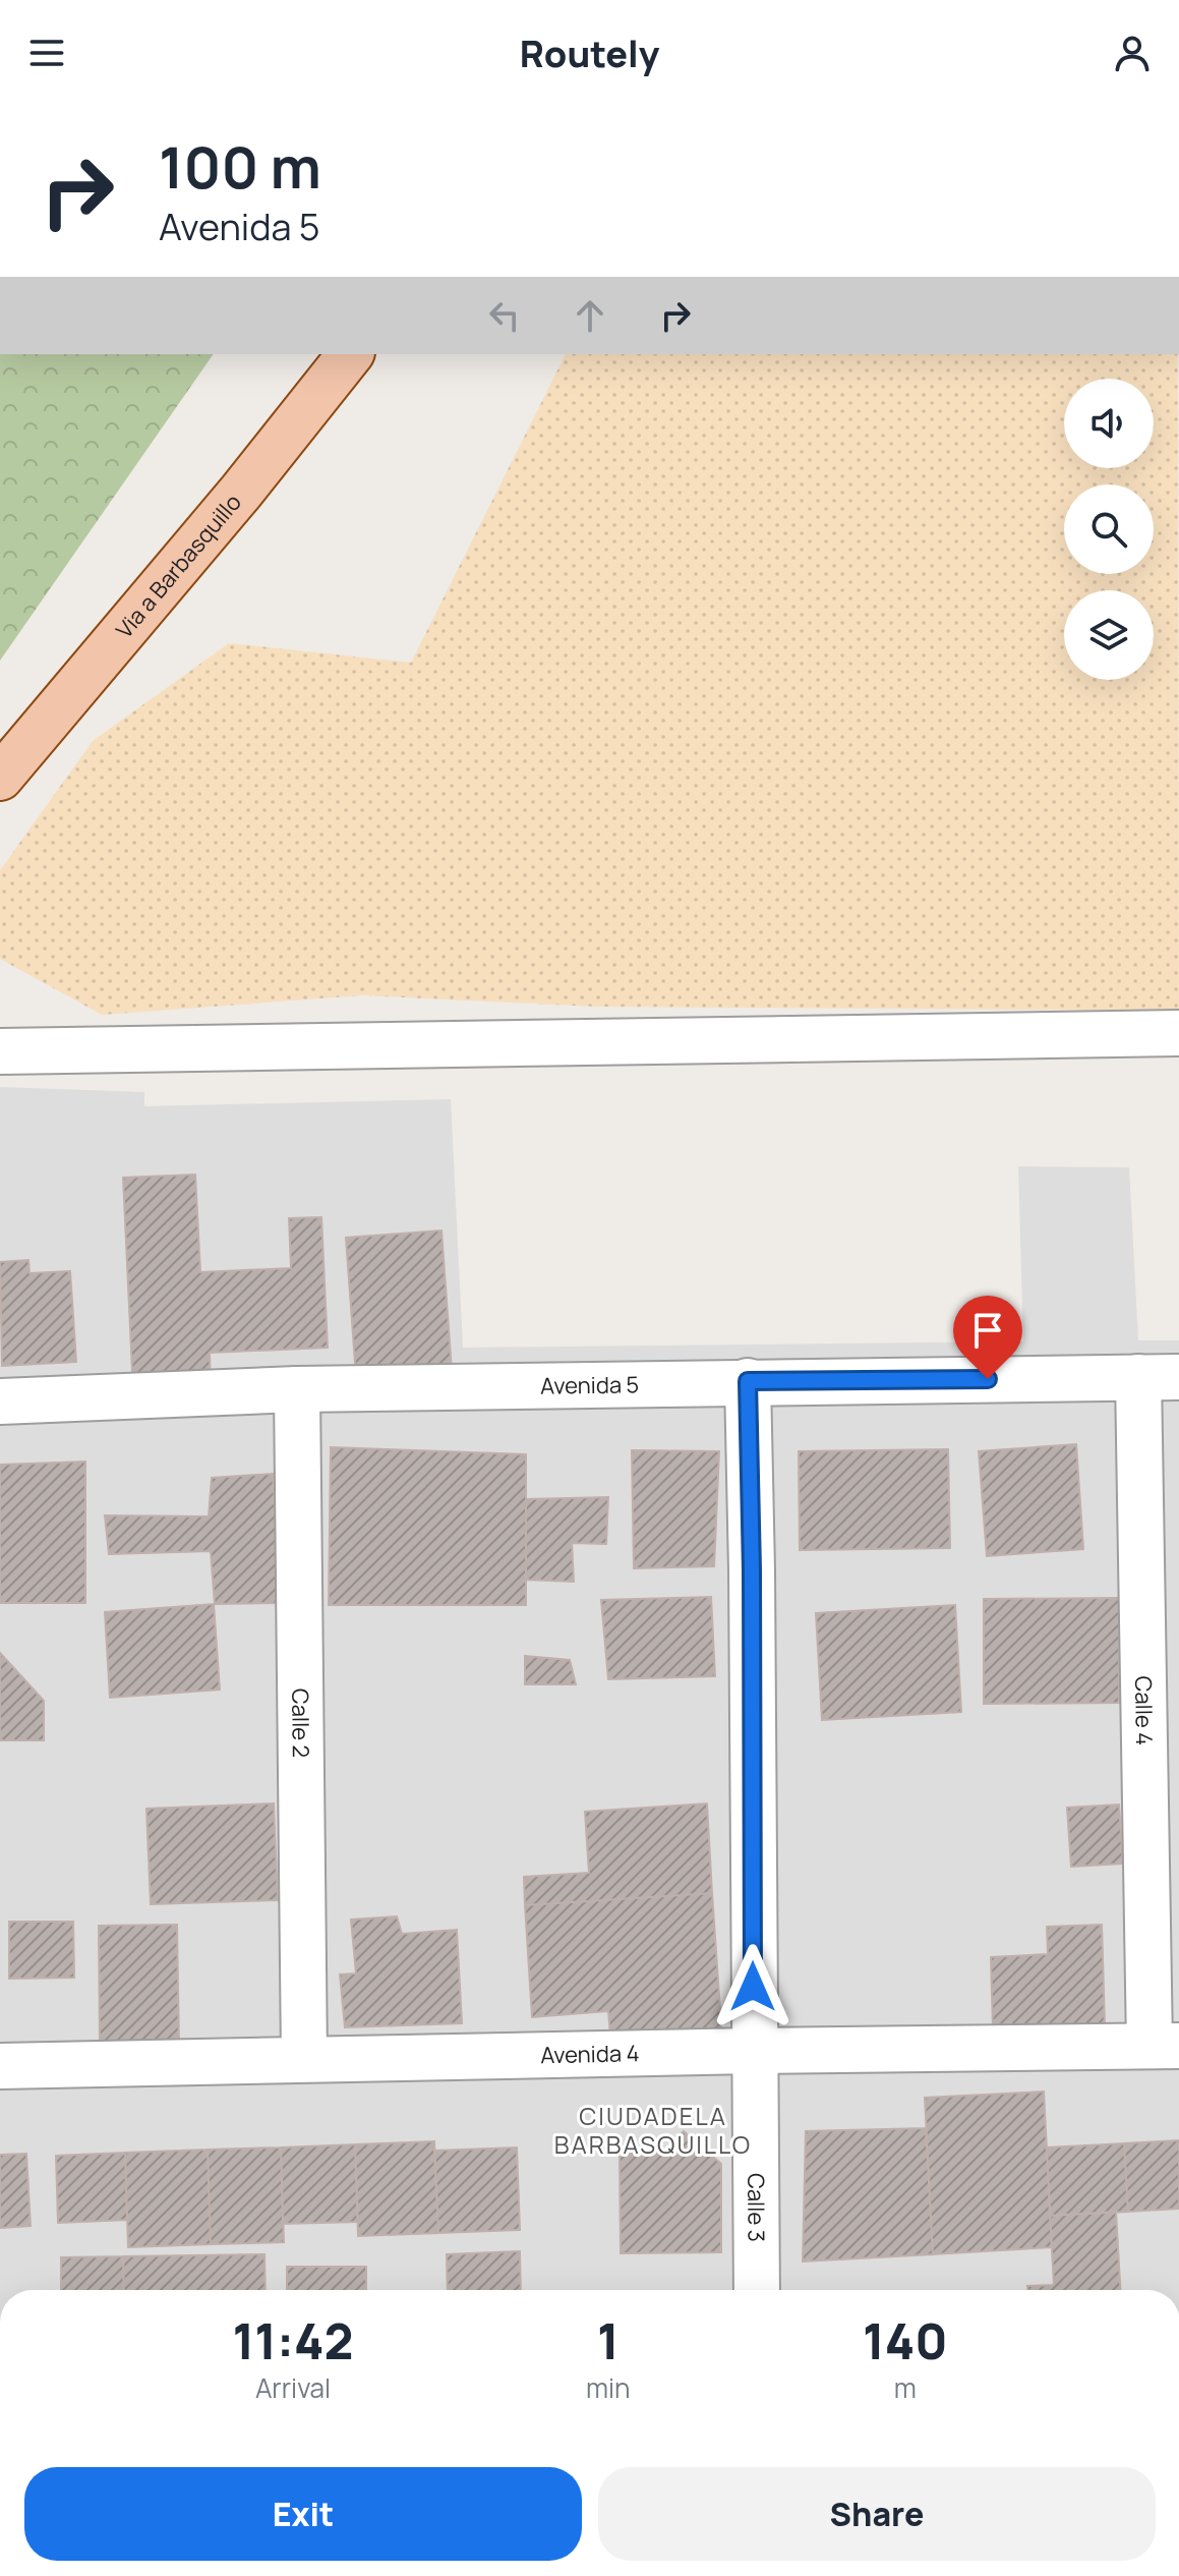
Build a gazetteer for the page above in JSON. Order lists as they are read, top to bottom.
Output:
{
  "streets": {
    "main road": ["Via a Barbasquillo"],
    "street": [
      "Avenida 5",
      "Calle 4",
      "Calle 2",
      "Avenida 4",
      "Calle 3"
    ]
  },
  "crossings": [
    ["Avenida 5", "Calle 4"],
    ["Avenida 5", "Calle 2"],
    ["Avenida 5", "Calle 3"],
    ["Calle 4", "Avenida 4"],
    ["Calle 2", "Avenida 4"],
    ["Avenida 4", "Calle 3"]
  ],
  "districts": ["CIUDADELA BARBASQUILLO"],
  "page": {
    "header": "Routely",
    "turn": ["100 m", "Avenida 5"],
    "eta": [
      "11:42",
      "Arrival",
      "1",
      "min",
      "140",
      "m"
    ],
    "buttons": ["Exit", "Share"]
  }
}
